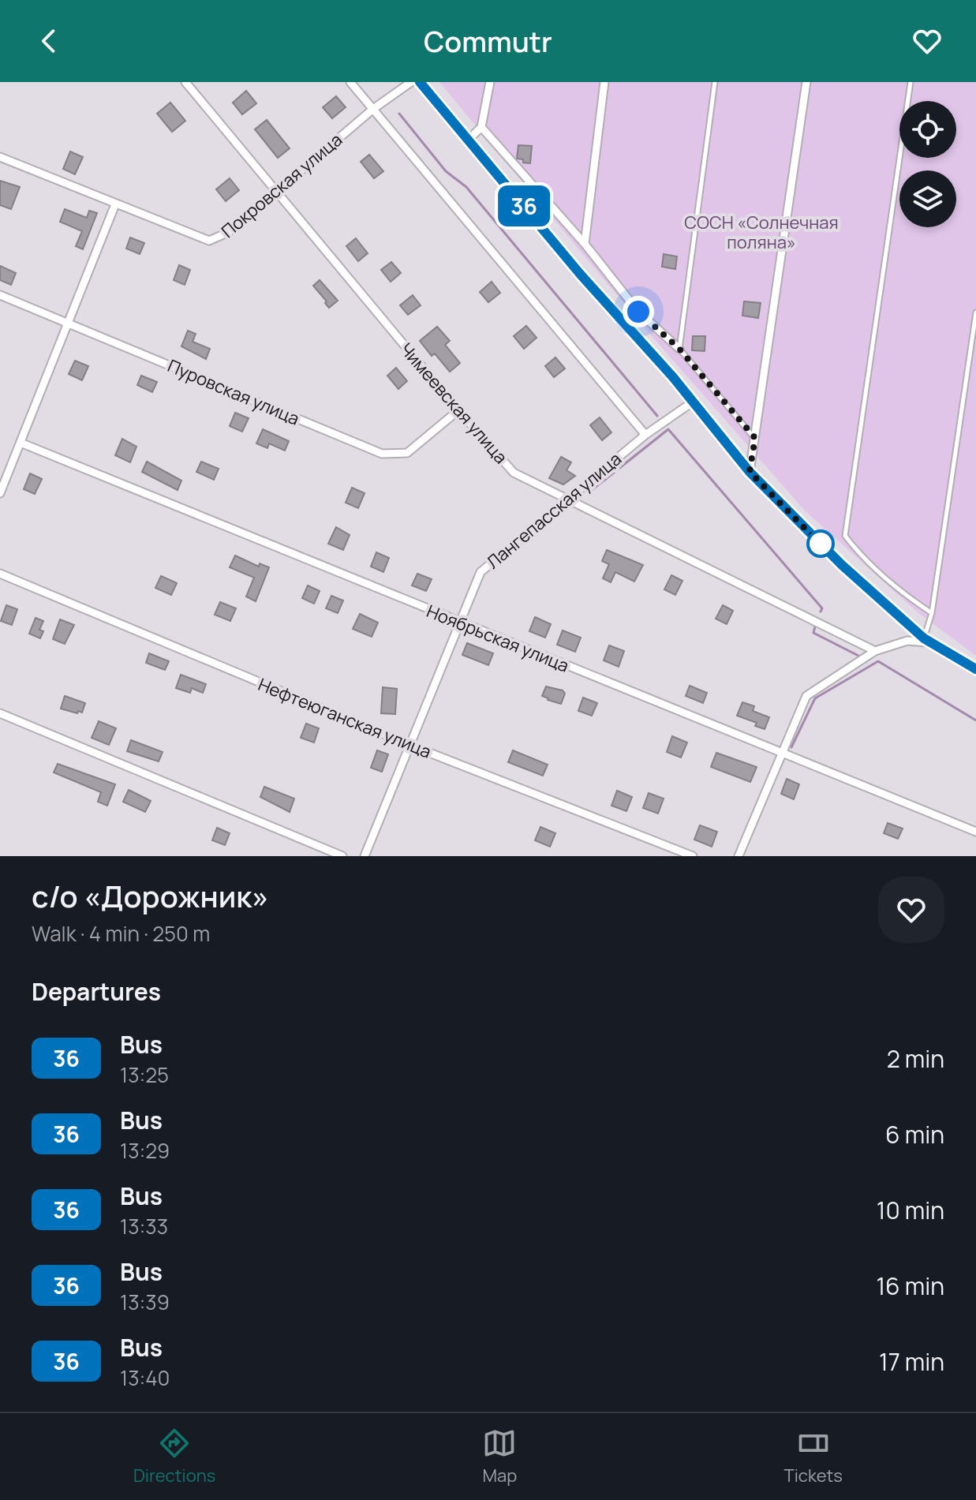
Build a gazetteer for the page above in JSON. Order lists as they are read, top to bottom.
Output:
{
  "streets": {
    "street": [
      "Покровская улица",
      "Пуровская улица",
      "Чимеевская улица",
      "Лангепасская улица",
      "Ноябрьская улица",
      "Нефтеюганская улица"
    ]
  },
  "crossings": [
    ["Покровская улица", "Чимеевская улица"],
    ["Пуровская улица", "Чимеевская улица"],
    ["Чимеевская улица", "Лангепасская улица"],
    ["Лангепасская улица", "Ноябрьская улица"],
    ["Лангепасская улица", "Нефтеюганская улица"]
  ],
  "parks": ["СОСН «Солнечная поляна»"],
  "lines": ["bus line 36"],
  "page": {
    "header": "Commutr",
    "on_map": "36",
    "heading": [
      ["с/о «Дорожник»", "Walk · 4 min · 250 m"],
      "Departures"
    ],
    "list": [
      {
        "mark": "36",
        "name": "Bus",
        "note": "13:25",
        "value": "2 min"
      },
      {
        "mark": "36",
        "name": "Bus",
        "note": "13:29",
        "value": "6 min"
      },
      {
        "mark": "36",
        "name": "Bus",
        "note": "13:33",
        "value": "10 min"
      },
      {
        "mark": "36",
        "name": "Bus",
        "note": "13:39",
        "value": "16 min"
      },
      {
        "mark": "36",
        "name": "Bus",
        "note": "13:40",
        "value": "17 min"
      }
    ],
    "tabs": ["Directions", "Map", "Tickets"]
  }
}
